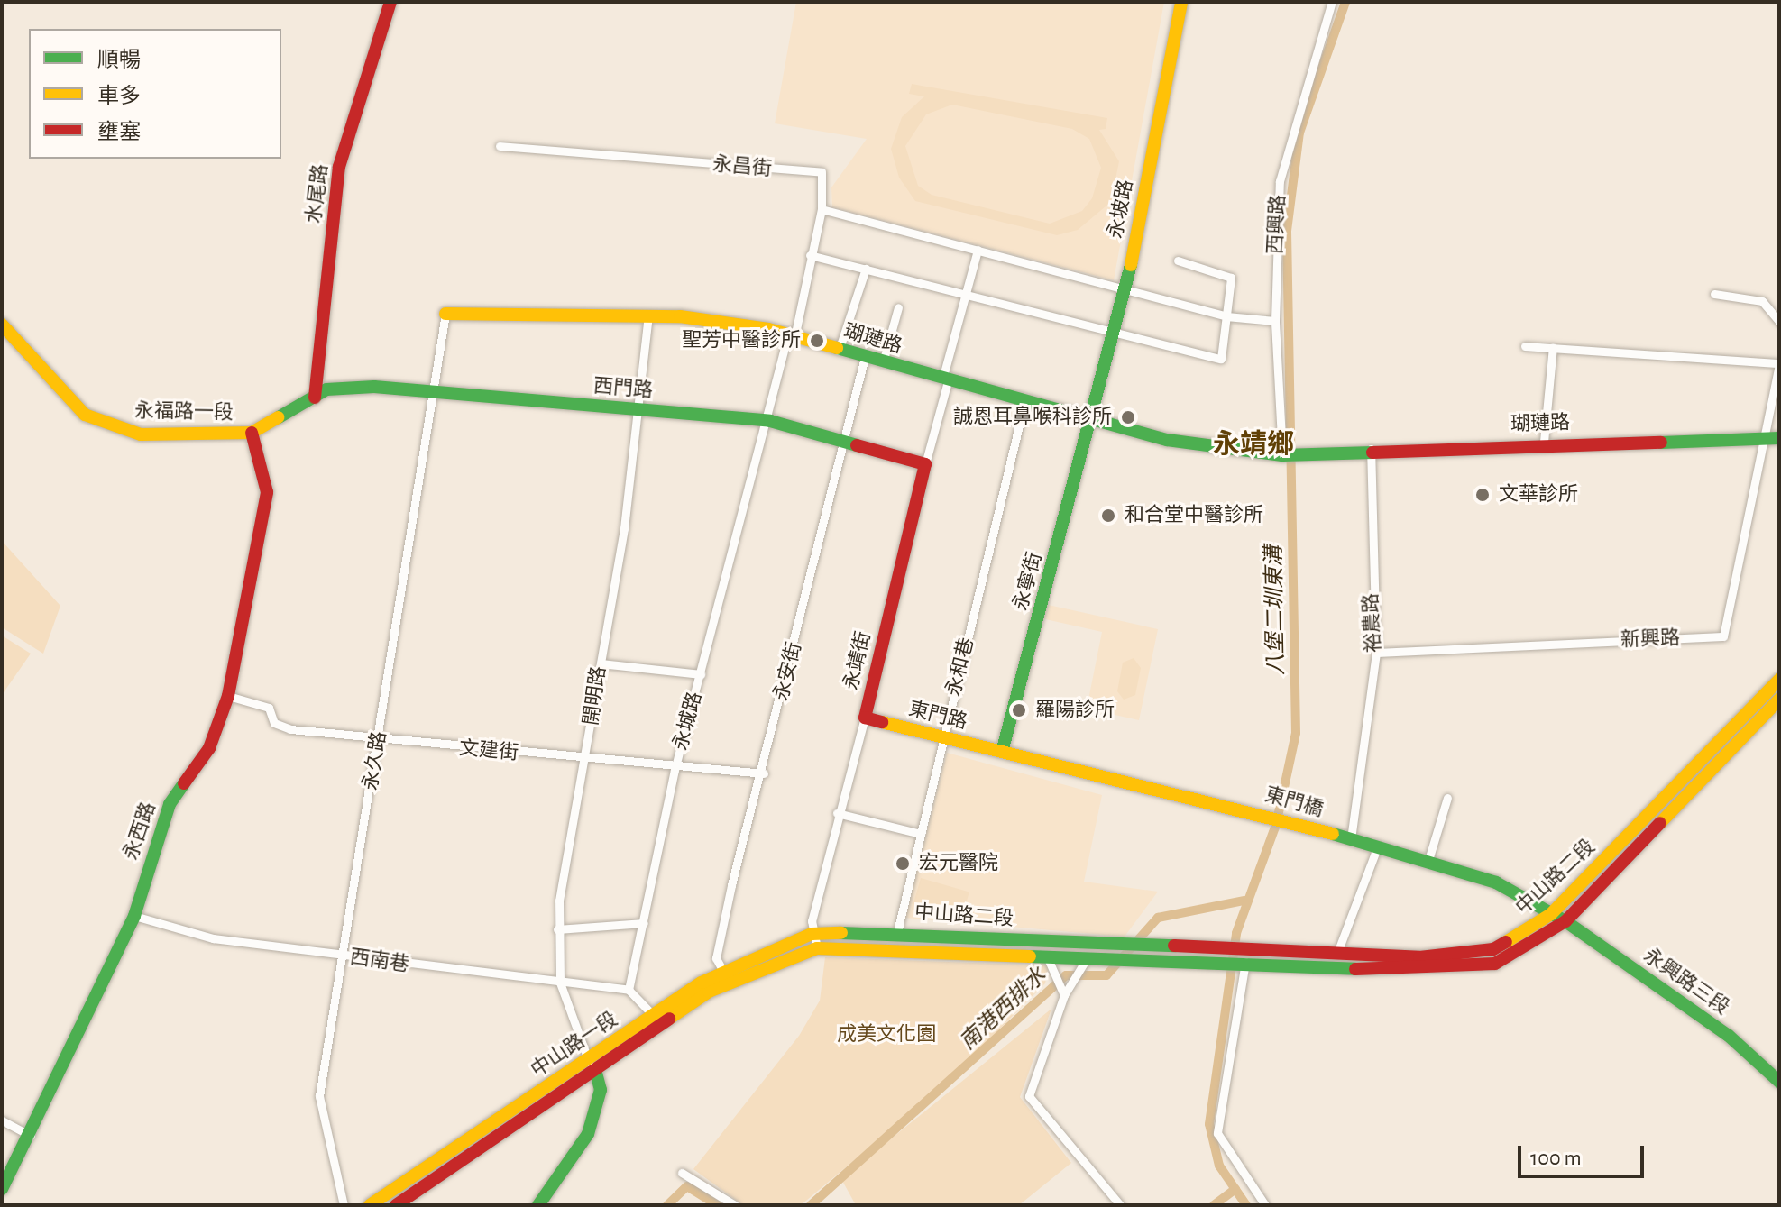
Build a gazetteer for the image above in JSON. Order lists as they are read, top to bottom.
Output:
{
  "streets": {
    "street": [
      "永昌街",
      "水尾路",
      "永坡路",
      "西興路",
      "瑚璉路",
      "西門路",
      "永福路一段",
      "永寧街",
      "裕農路",
      "新興路",
      "永靖街",
      "永和巷",
      "永安街",
      "開明路",
      "東門路",
      "永城路",
      "文建街",
      "永久路",
      "東門橋",
      "永西路",
      "中山路二段",
      "西南巷",
      "永興路三段",
      "中山路一段"
    ]
  },
  "crossings": [
    ["永昌街", "瑚璉路"],
    ["永昌街", "永城路"],
    ["水尾路", "西門路"],
    ["水尾路", "永福路一段"],
    ["永坡路", "瑚璉路"],
    ["永坡路", "永寧街"],
    ["西興路", "瑚璉路"],
    ["瑚璉路", "永寧街"],
    ["瑚璉路", "裕農路"],
    ["瑚璉路", "新興路"],
    ["瑚璉路", "永靖街"],
    ["瑚璉路", "永和巷"],
    ["瑚璉路", "永安街"],
    ["瑚璉路", "開明路"],
    ["瑚璉路", "永城路"],
    ["瑚璉路", "永久路"],
    ["西門路", "永福路一段"],
    ["西門路", "永靖街"],
    ["西門路", "永安街"],
    ["西門路", "開明路"],
    ["西門路", "永城路"],
    ["西門路", "永久路"],
    ["永福路一段", "永西路"],
    ["永寧街", "東門路"],
    ["永寧街", "東門橋"],
    ["裕農路", "新興路"],
    ["裕農路", "東門橋"],
    ["永靖街", "東門路"],
    ["永靖街", "中山路二段"],
    ["永靖街", "中山路一段"],
    ["永和巷", "東門路"],
    ["永和巷", "中山路二段"],
    ["永安街", "文建街"],
    ["永安街", "中山路一段"],
    ["開明路", "文建街"],
    ["開明路", "西南巷"],
    ["開明路", "中山路一段"],
    ["東門路", "東門橋"],
    ["永城路", "文建街"],
    ["永城路", "西南巷"],
    ["文建街", "永久路"],
    ["文建街", "永西路"],
    ["永久路", "西南巷"],
    ["東門橋", "中山路二段"],
    ["東門橋", "永興路三段"],
    ["永西路", "西南巷"],
    ["中山路二段", "永興路三段"],
    ["中山路二段", "中山路一段"]
  ],
  "districts": ["永靖鄉"],
  "water": ["八堡二圳東溝", "南港西排水"],
  "parks": ["成美文化園"],
  "places": [
    "聖芳中醫診所",
    "誠恩耳鼻喉科診所",
    "文華診所",
    "和合堂中醫診所",
    "羅陽診所",
    "宏元醫院"
  ],
  "legend": ["順暢", "車多", "壅塞"],
  "scale_bar": "100 m"
}
